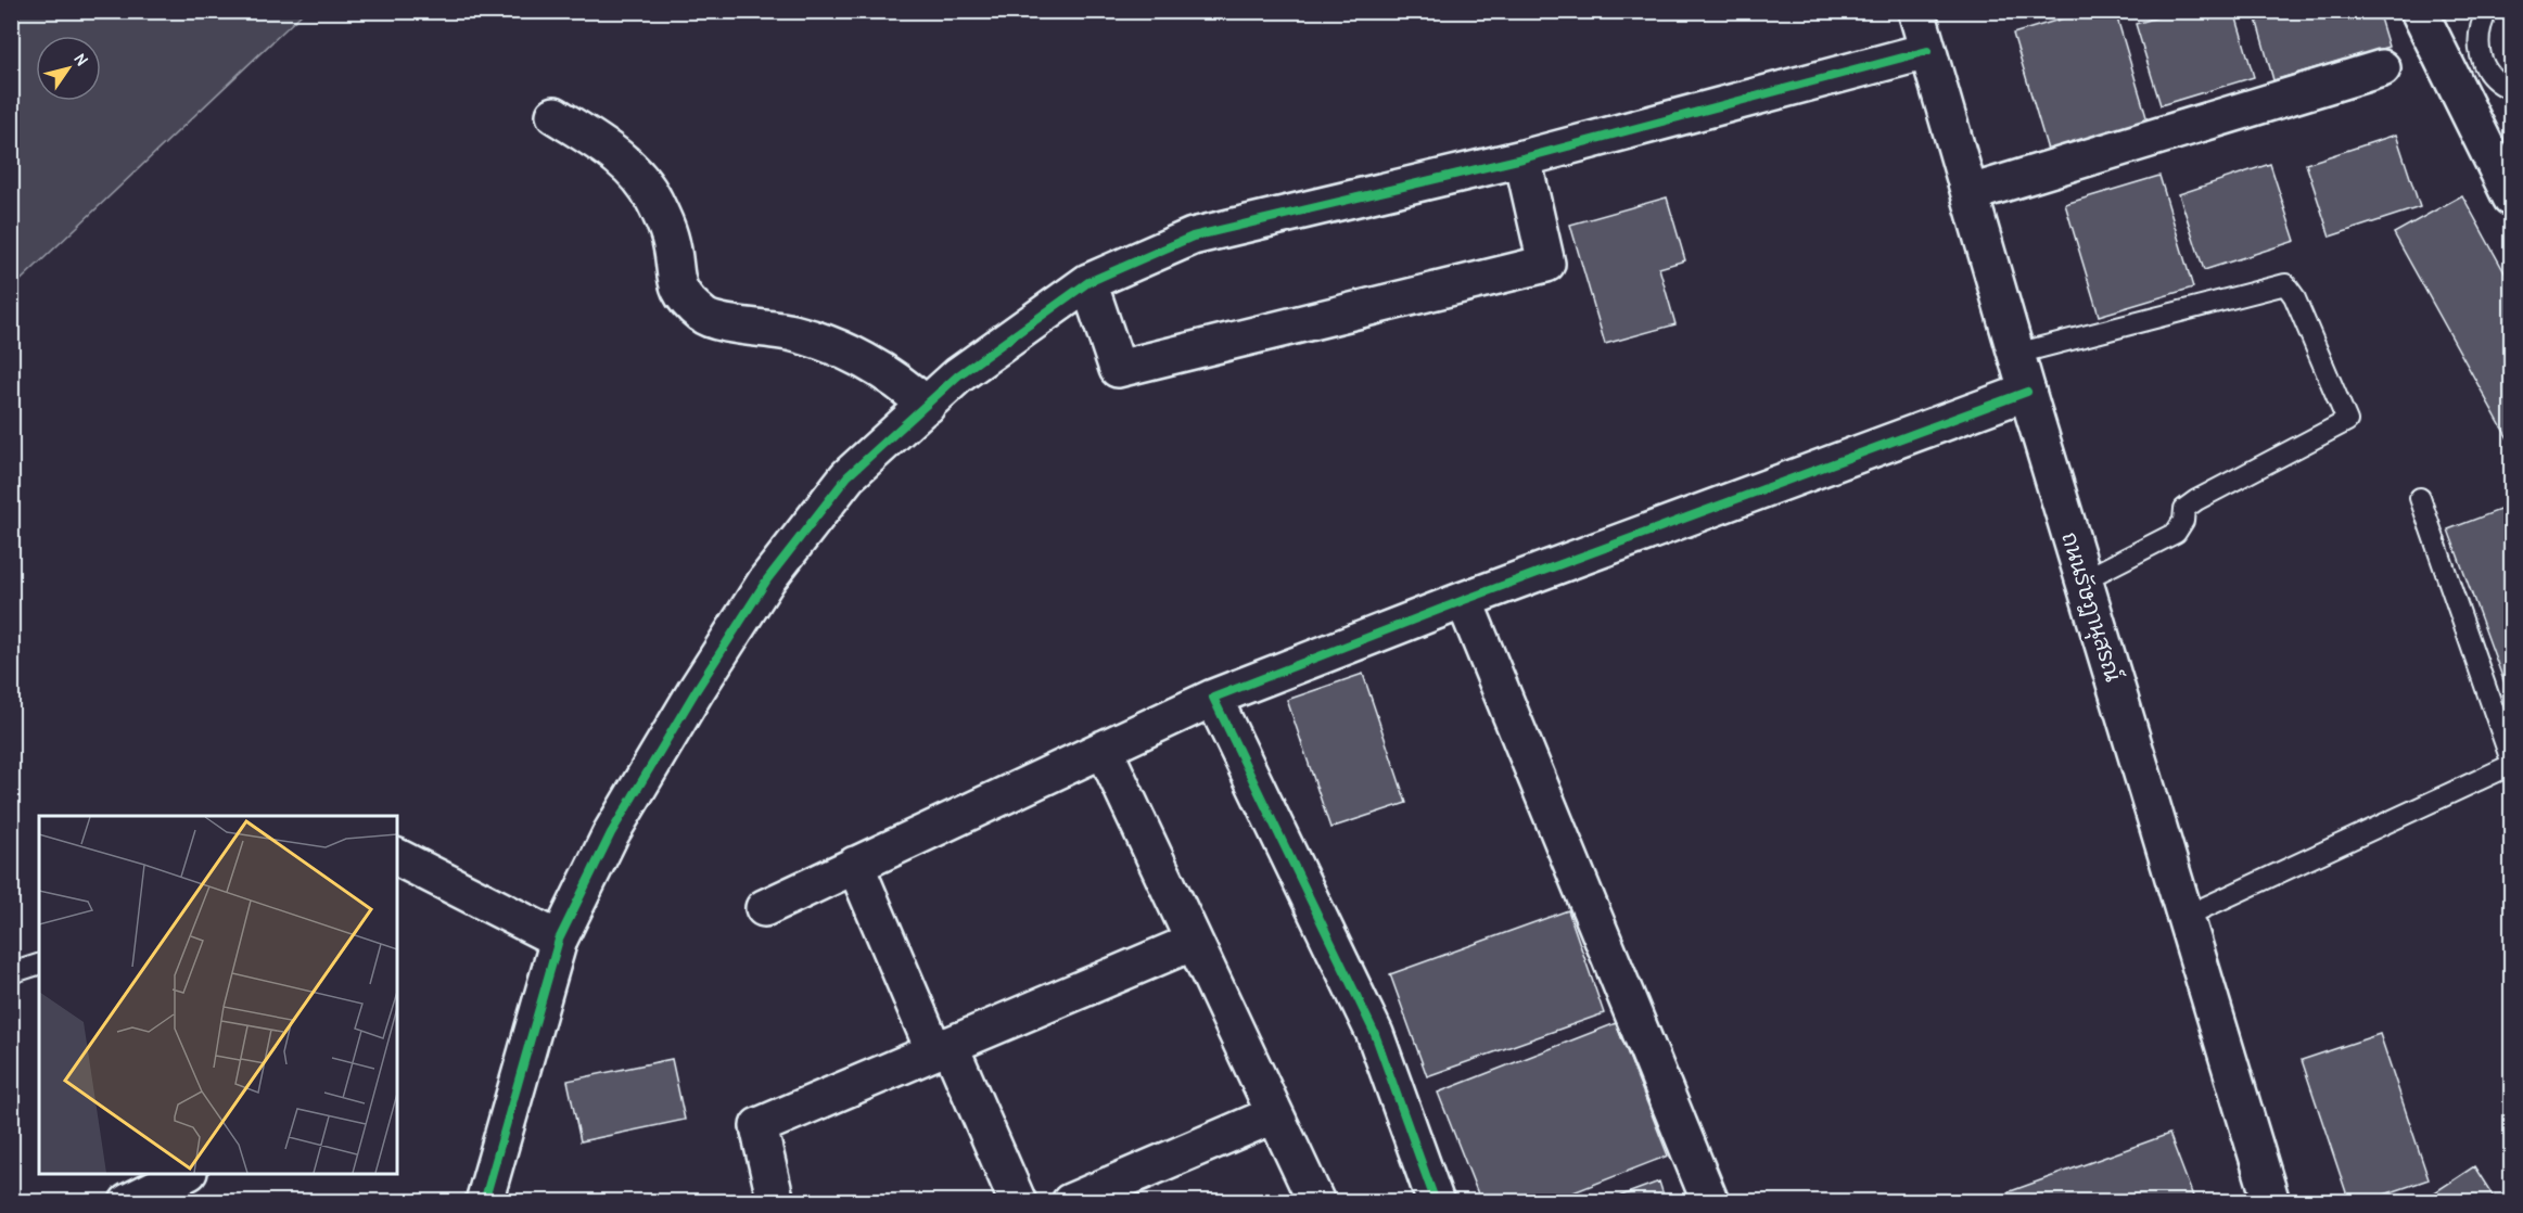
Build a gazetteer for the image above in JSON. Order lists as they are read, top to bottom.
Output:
{
  "streets": {
    "street": ["ถนนรัษฎานุสรณ์"]
  },
  "north": "top right"
}
